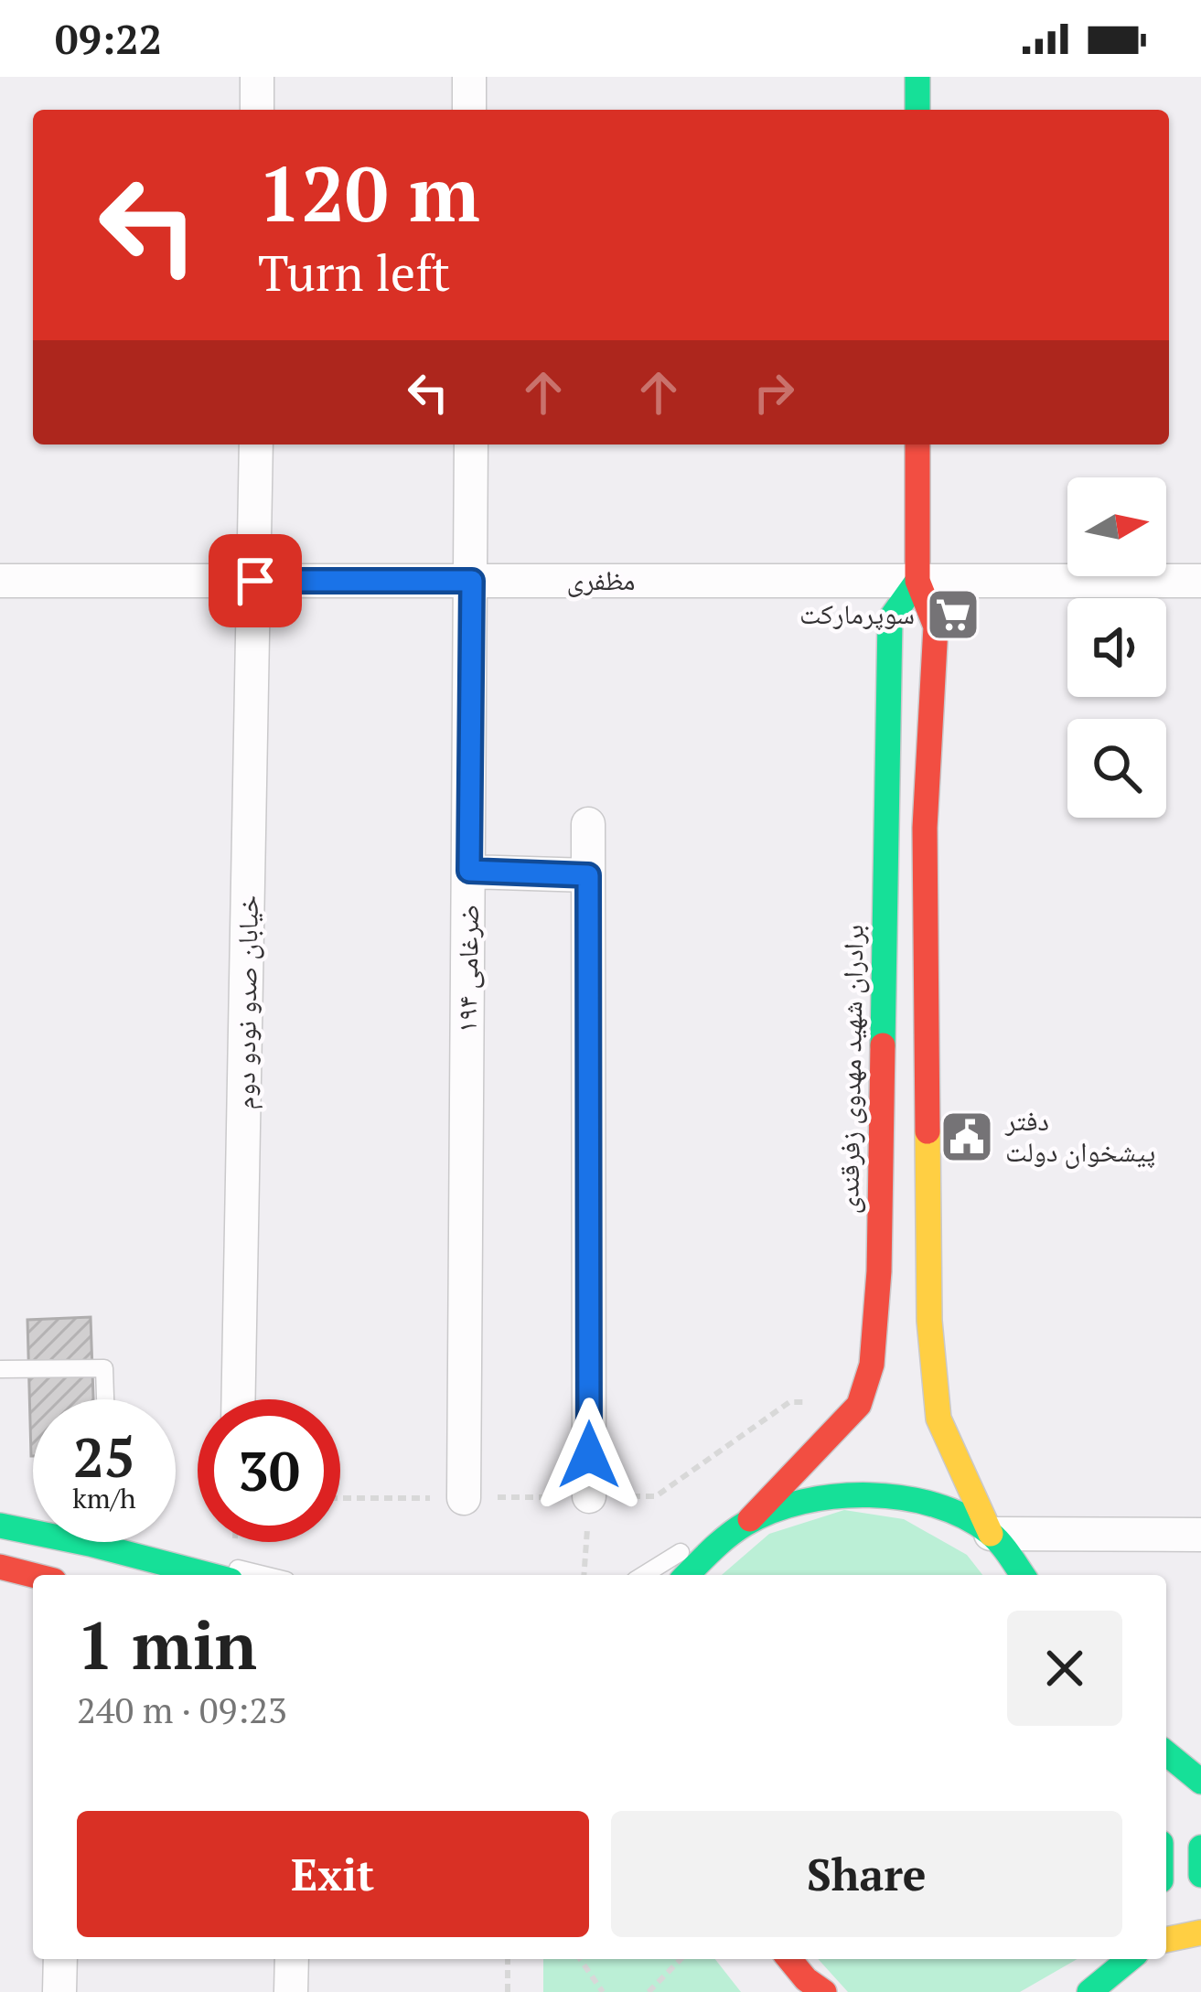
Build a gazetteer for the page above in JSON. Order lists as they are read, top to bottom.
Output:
{
  "streets": {
    "main road": ["برادران شهید مهدوی زفرقندی"],
    "street": ["مظفری", "ضرغامی ۱۹۴", "خیابان صدو نودو دوم"]
  },
  "crossings": [
    ["مظفری", "ضرغامی ۱۹۴"],
    ["مظفری", "خیابان صدو نودو دوم"],
    ["مظفری", "برادران شهید مهدوی زفرقندی"]
  ],
  "places": {
    "supermarket": ["سوپرمارکت"],
    "public building": ["دفتر پیشخوان دولت"]
  },
  "north": "right",
  "page": {
    "status": "09:22",
    "turn": ["120 m", "Turn left"],
    "speed": "25 km/h",
    "limit": "30",
    "heading": ["1 min", "240 m · 09:23"],
    "buttons": ["Exit", "Share"]
  }
}
